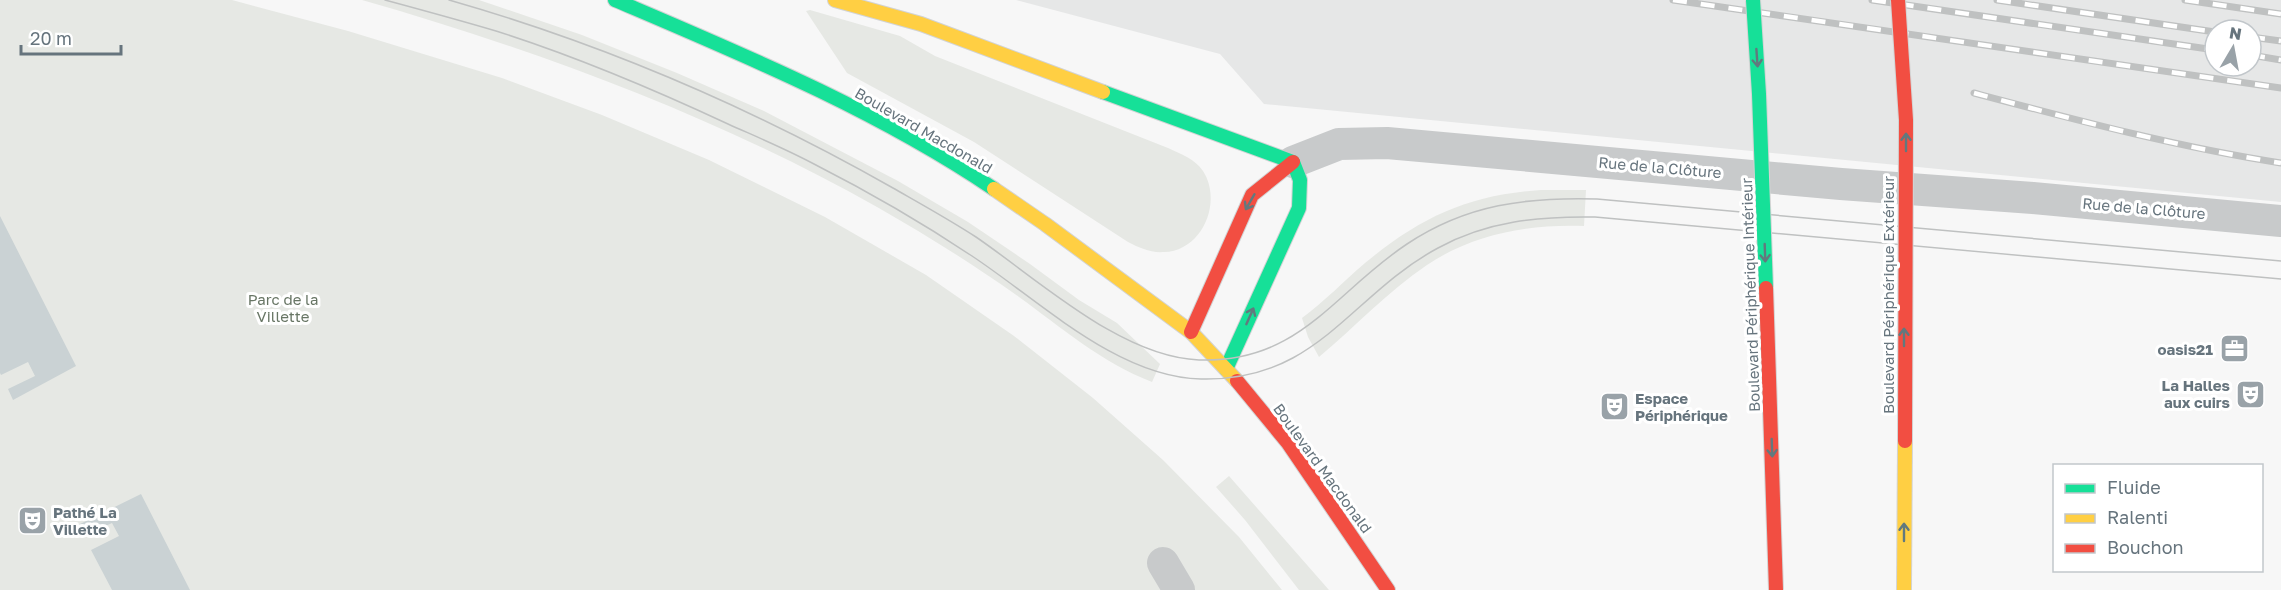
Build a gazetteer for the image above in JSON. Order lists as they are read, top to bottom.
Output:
{
  "streets": {
    "main road": ["Boulevard Macdonald", "Boulevard Périphérique Intérieur", "Boulevard Périphérique Extérieur"],
    "street": ["Rue de la Clôture"]
  },
  "one_way": ["Boulevard Périphérique Intérieur", "Boulevard Périphérique Extérieur"],
  "parks": ["Parc de la Villette"],
  "places": {
    "office": ["oasis21"],
    "theatre": ["La Halles aux cuirs", "Espace Périphérique", "Pathé La Villette"]
  },
  "legend": ["Fluide", "Ralenti", "Bouchon"],
  "scale_bar": "20 m",
  "north": "top"
}
